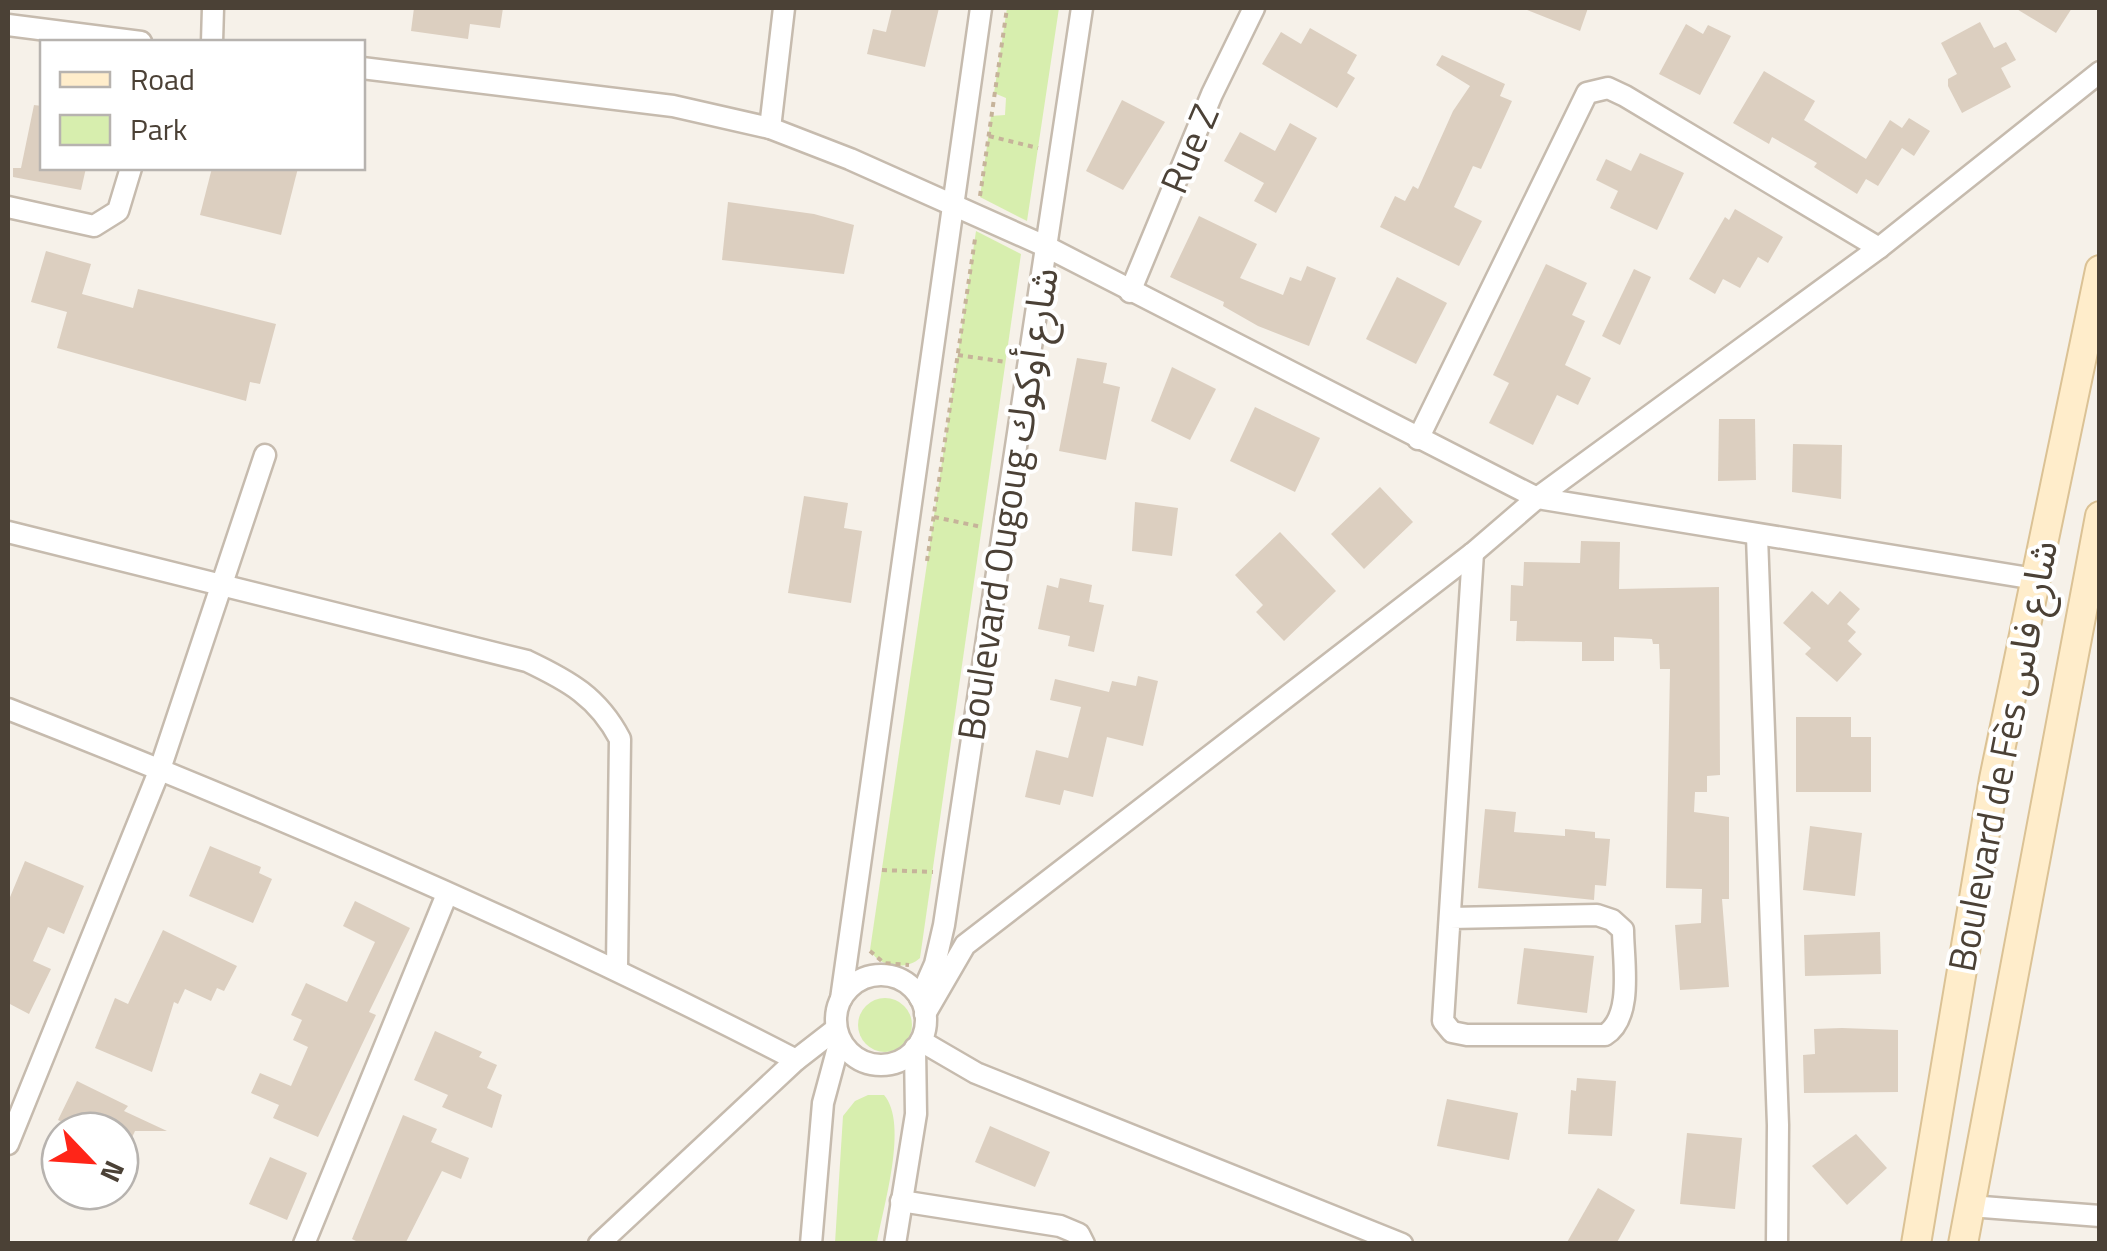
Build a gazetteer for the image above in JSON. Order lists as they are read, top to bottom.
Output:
{
  "streets": {
    "main road": ["Boulevard de Fès شارع فاس"],
    "street": ["Rue Z", "Boulevard Ougoug شارع أوكوك"]
  },
  "legend": ["Road", "Park"],
  "north": "bottom right"
}
